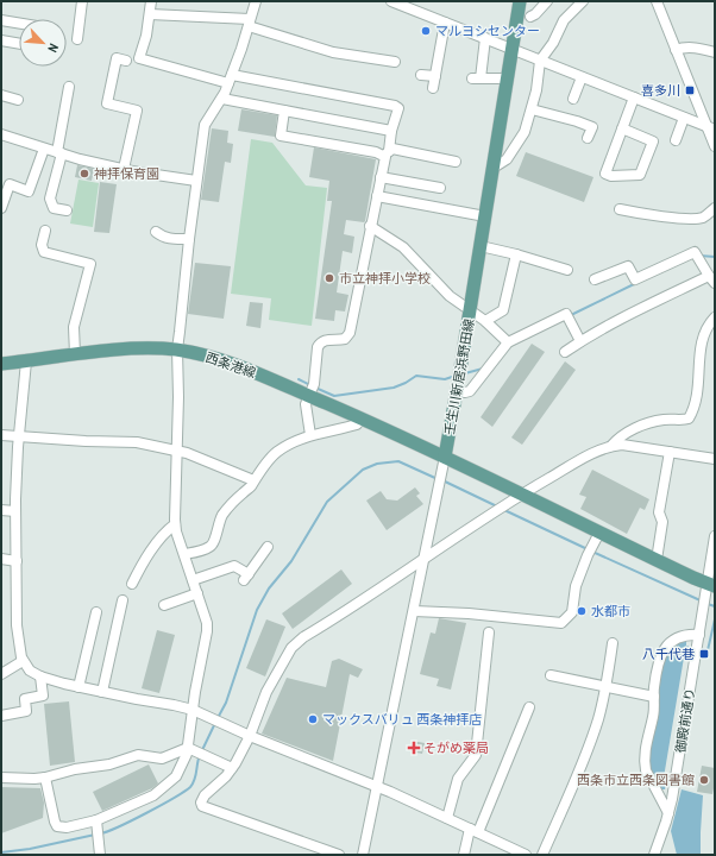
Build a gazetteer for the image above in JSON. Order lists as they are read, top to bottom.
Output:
{
  "streets": {
    "main road": ["西条港線", "壬生川新居浜野田線"],
    "street": ["御殿前通り"]
  },
  "crossings": [
    ["西条港線", "壬生川新居浜野田線"]
  ],
  "places": {
    "other": [
      "マルヨシセンター",
      "神拝保育園",
      "市立神拝小学校",
      "水都市",
      "マックスバリュ 西条神拝店",
      "西条市立西条図書館"
    ],
    "transit": ["喜多川", "八千代巷"],
    "health": ["そがめ薬局"]
  },
  "north": "bottom right"
}
